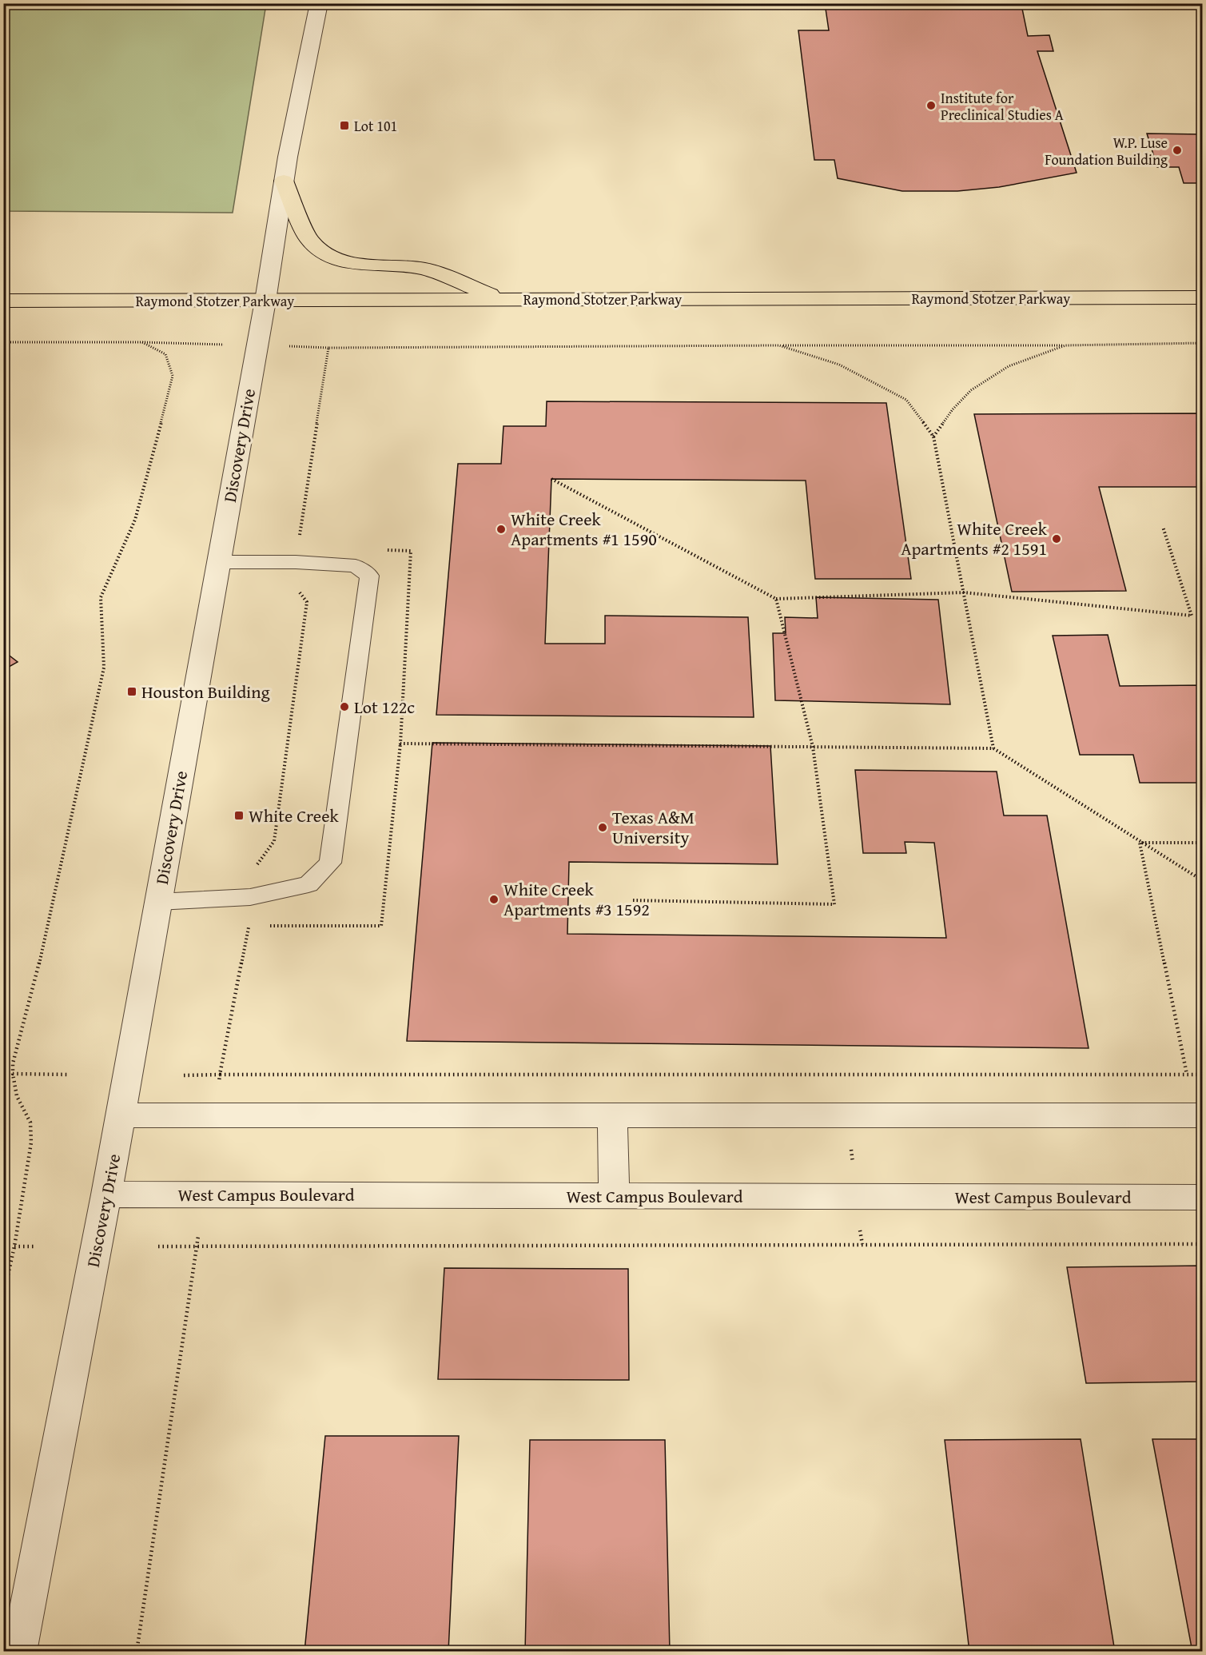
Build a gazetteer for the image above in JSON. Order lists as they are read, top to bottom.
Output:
{
  "streets": {
    "main road": ["Raymond Stotzer Parkway"],
    "street": ["Discovery Drive", "West Campus Boulevard"]
  },
  "crossings": [
    ["Raymond Stotzer Parkway", "Discovery Drive"],
    ["Discovery Drive", "West Campus Boulevard"]
  ],
  "places": {
    "other": [
      "Institute for Preclinical Studies A",
      "W.P. Luse Foundation Building",
      "White Creek Apartments #1 1590",
      "White Creek Apartments #2 1591",
      "Lot 122c",
      "Texas A&M University",
      "White Creek Apartments #3 1592"
    ],
    "transit": ["Lot 101", "Houston Building", "White Creek"]
  }
}
